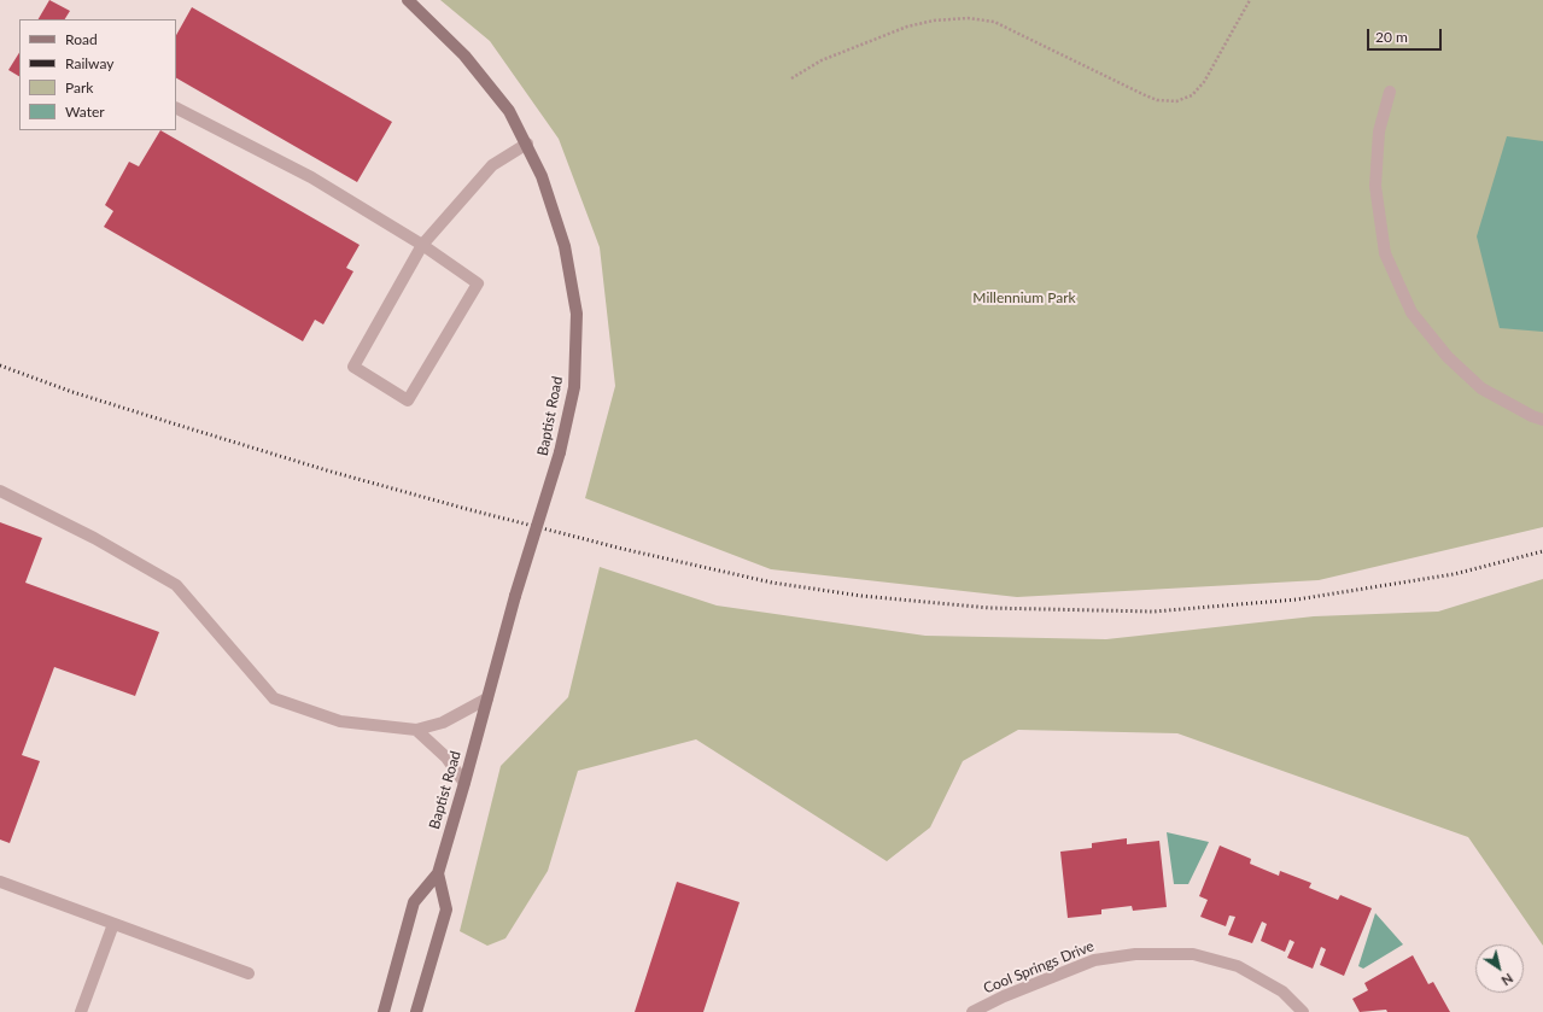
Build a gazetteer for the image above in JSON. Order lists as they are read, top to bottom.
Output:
{
  "streets": {
    "main road": ["Baptist Road"],
    "street": ["Cool Springs Drive"]
  },
  "parks": ["Millennium Park"],
  "legend": [
    "Road",
    "Railway",
    "Park",
    "Water"
  ],
  "scale_bar": "20 m",
  "north": "bottom right"
}
